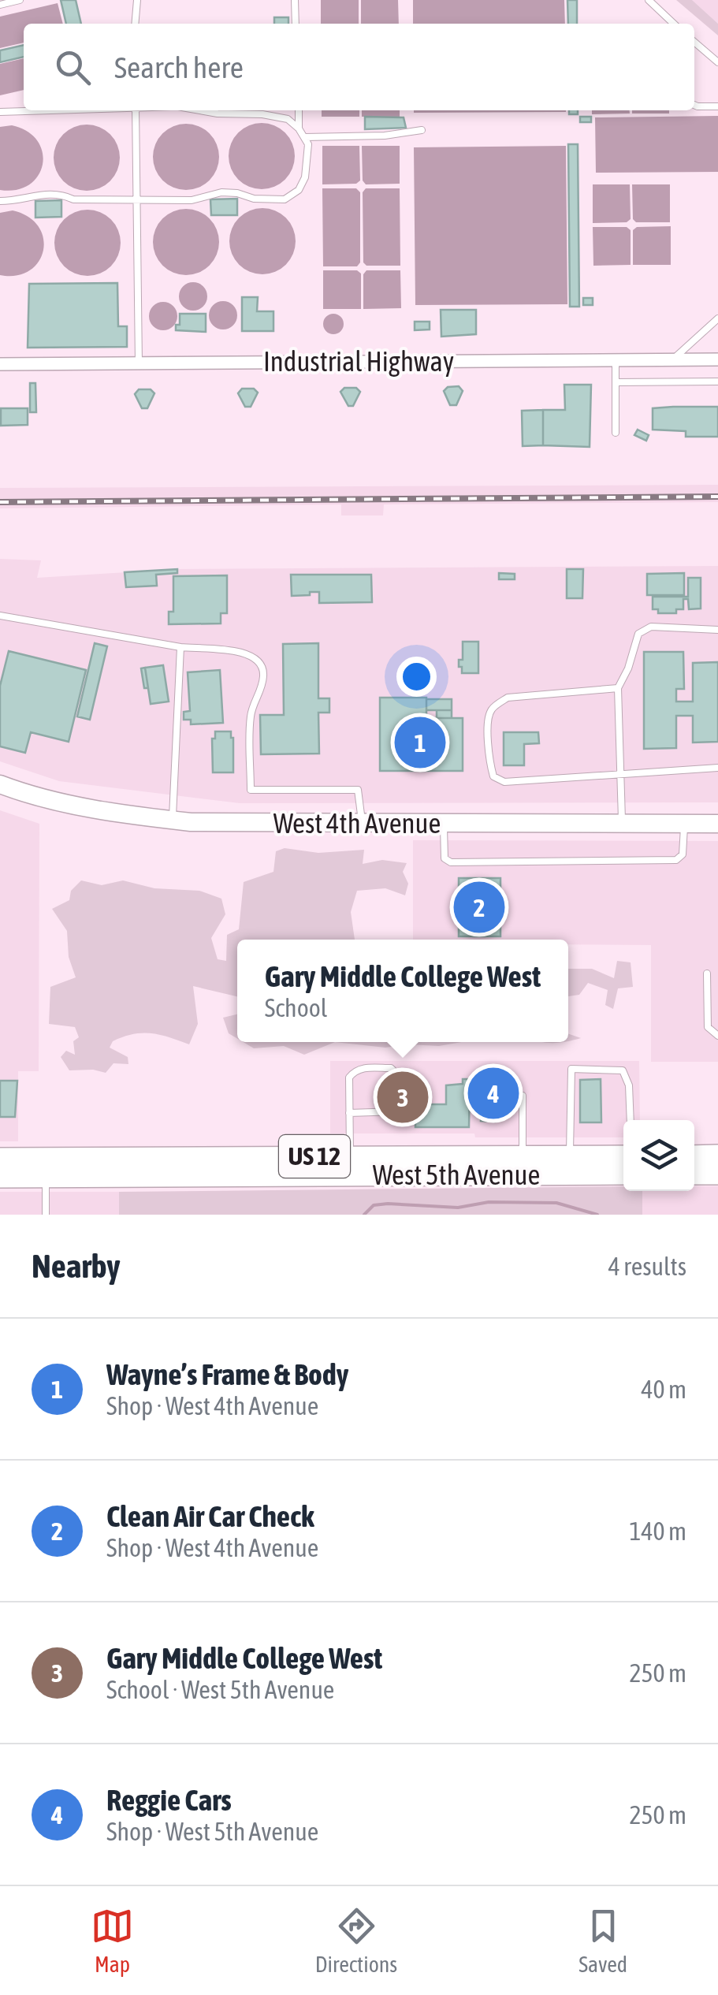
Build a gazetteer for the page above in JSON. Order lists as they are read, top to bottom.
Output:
{
  "streets": {
    "main road": ["West 4th Avenue", "US 12", "West 5th Avenue"],
    "street": ["Industrial Highway"]
  },
  "page": {
    "search": "Search here",
    "pins": [
      "1",
      "2",
      "4",
      "3"
    ],
    "popup": ["Gary Middle College West", "School"],
    "heading": ["Nearby", "4 results"],
    "list": [
      {
        "mark": "1",
        "name": "Wayne’s Frame & Body",
        "note": "Shop · West 4th Avenue",
        "value": "40 m"
      },
      {
        "mark": "2",
        "name": "Clean Air Car Check",
        "note": "Shop · West 4th Avenue",
        "value": "140 m"
      },
      {
        "mark": "3",
        "name": "Gary Middle College West",
        "note": "School · West 5th Avenue",
        "value": "250 m"
      },
      {
        "mark": "4",
        "name": "Reggie Cars",
        "note": "Shop · West 5th Avenue",
        "value": "250 m"
      }
    ],
    "nav": ["Map", "Directions", "Saved"]
  }
}
